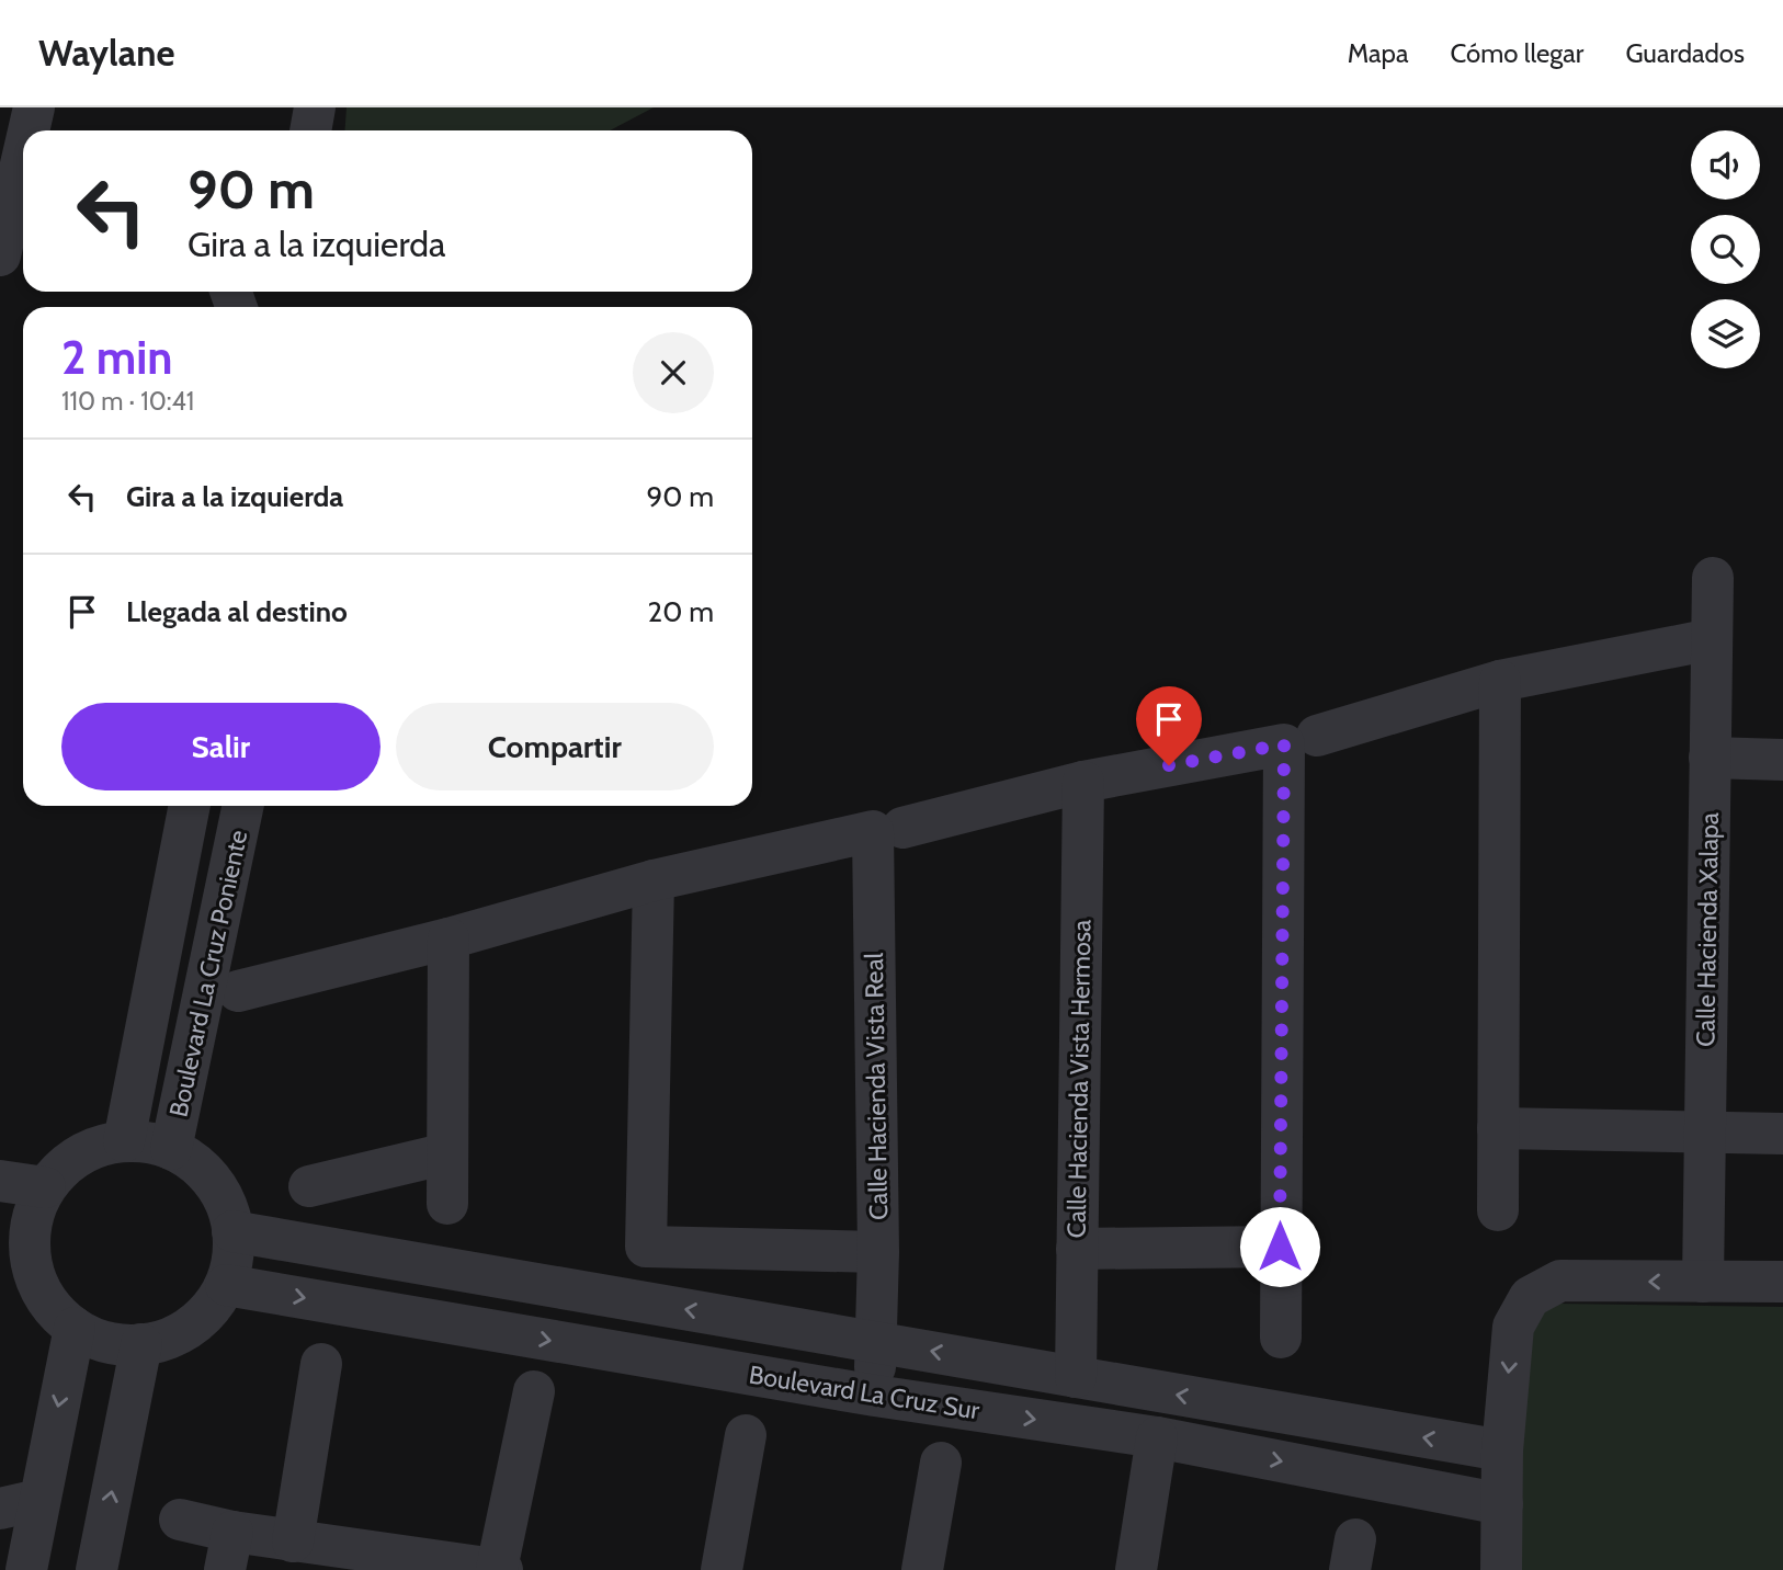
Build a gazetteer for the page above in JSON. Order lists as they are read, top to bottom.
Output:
{
  "streets": {
    "street": [
      "Calle Hacienda Xalapa",
      "Boulevard La Cruz Poniente",
      "Calle Hacienda Vista Hermosa",
      "Calle Hacienda Vista Real",
      "Boulevard La Cruz Sur"
    ]
  },
  "crossings": [
    ["Boulevard La Cruz Poniente", "Boulevard La Cruz Sur"],
    ["Calle Hacienda Vista Hermosa", "Boulevard La Cruz Sur"],
    ["Calle Hacienda Vista Real", "Boulevard La Cruz Sur"]
  ],
  "page": {
    "header": "Waylane",
    "nav": ["Mapa", "Cómo llegar", "Guardados"],
    "turn": ["90 m", "Gira a la izquierda"],
    "heading": ["2 min", "110 m · 10:41"],
    "list": [
      {
        "name": "Gira a la izquierda",
        "value": "90 m"
      },
      {
        "name": "Llegada al destino",
        "value": "20 m"
      }
    ],
    "buttons": ["Salir", "Compartir"]
  }
}
